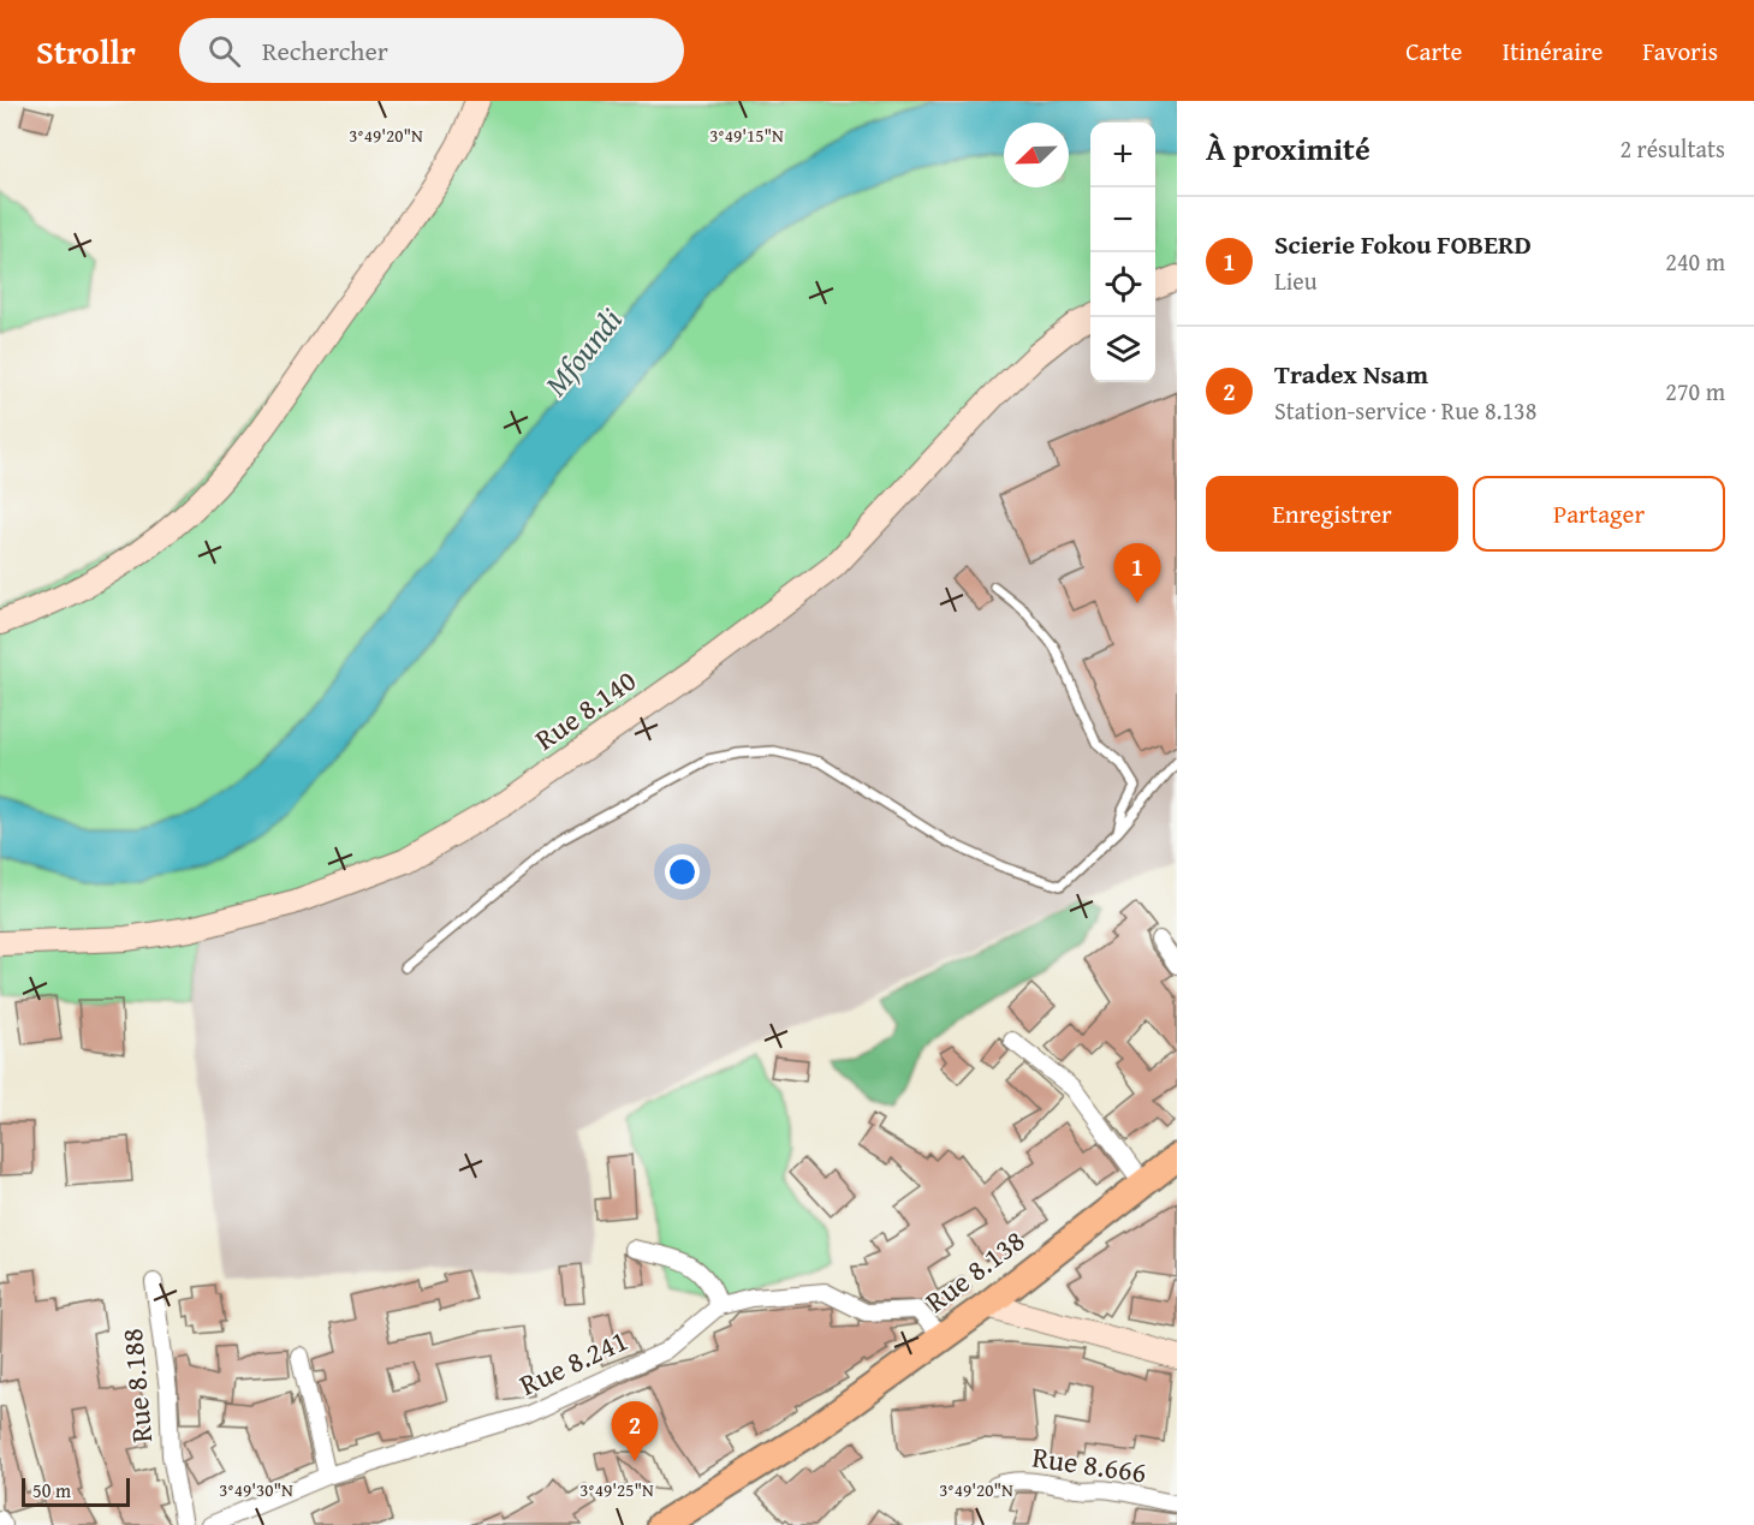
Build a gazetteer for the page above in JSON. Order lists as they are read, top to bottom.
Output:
{
  "streets": {
    "main road": ["Rue 8.140", "Rue 8.138"],
    "street": ["Rue 8.241", "Rue 8.188", "Rue 8.666"]
  },
  "crossings": [
    ["Rue 8.138", "Rue 8.241"]
  ],
  "water": ["Mfoundi"],
  "scale_bar": "50 m",
  "north": "bottom left",
  "page": {
    "header": "Strollr",
    "search": "Rechercher",
    "nav": ["Carte", "Itinéraire", "Favoris"],
    "heading": ["À proximité", "2 résultats"],
    "map_buttons": ["+", "−"],
    "list": [
      {
        "mark": "1",
        "name": "Scierie Fokou FOBERD",
        "note": "Lieu",
        "value": "240 m"
      },
      {
        "mark": "2",
        "name": "Tradex Nsam",
        "note": "Station-service · Rue 8.138",
        "value": "270 m"
      }
    ],
    "buttons": ["Enregistrer", "Partager"],
    "pins": ["1", "2"],
    "scale": "50 m"
  },
  "coordinates": [
    "3°49'20\"N",
    "3°49'15\"N",
    "3°49'30\"N",
    "3°49'25\"N"
  ]
}
